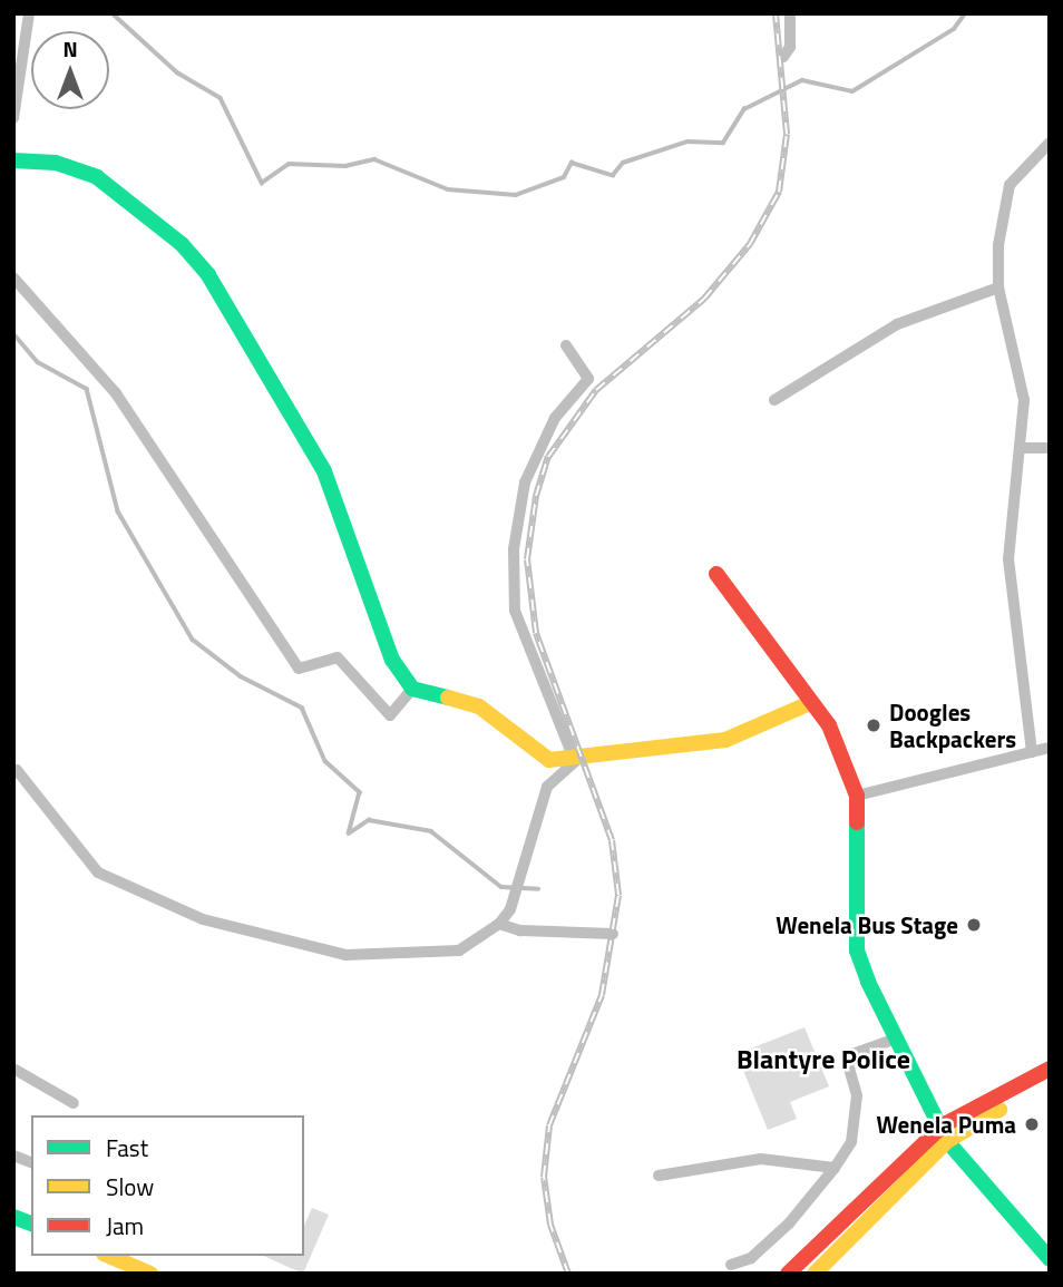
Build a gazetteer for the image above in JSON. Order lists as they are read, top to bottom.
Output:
{
  "districts": ["Blantyre Police"],
  "places": ["Doogles Backpackers", "Wenela Bus Stage", "Wenela Puma"],
  "legend": ["Fast", "Slow", "Jam"],
  "north": "top"
}
